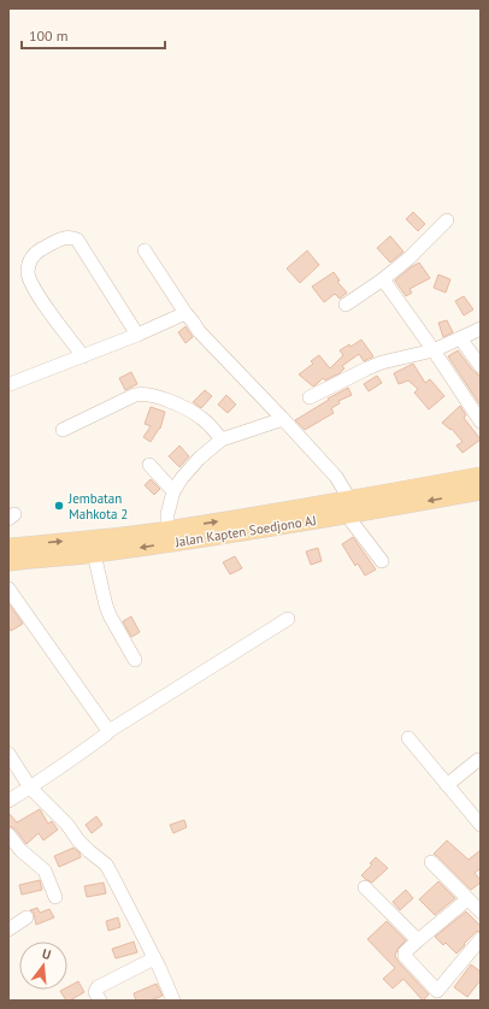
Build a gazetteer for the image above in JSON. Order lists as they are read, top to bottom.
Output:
{
  "streets": {
    "main road": ["Jalan Kapten Soedjono AJ"]
  },
  "places": ["Jembatan Mahkota 2"],
  "scale_bar": "100 m",
  "north": "top"
}
